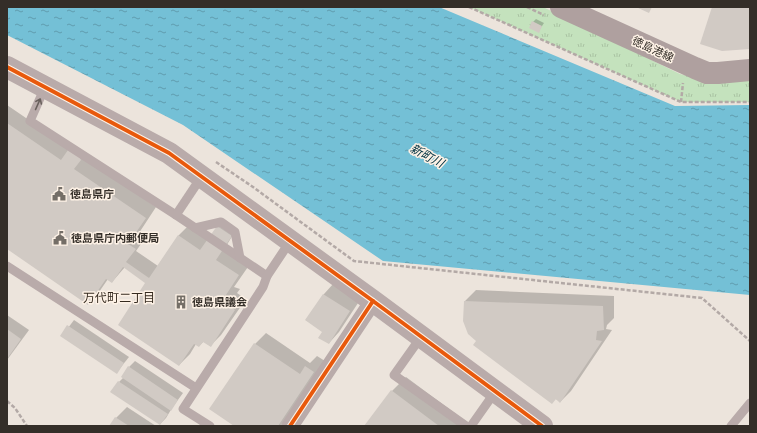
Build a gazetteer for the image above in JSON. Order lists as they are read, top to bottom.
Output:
{
  "streets": {
    "main road": ["徳島港線"]
  },
  "districts": ["万代町二丁目"],
  "water": ["新町川"],
  "places": {
    "public building": ["徳島県庁", "徳島県庁内郵便局"],
    "building": ["徳島県議会"]
  }
}
